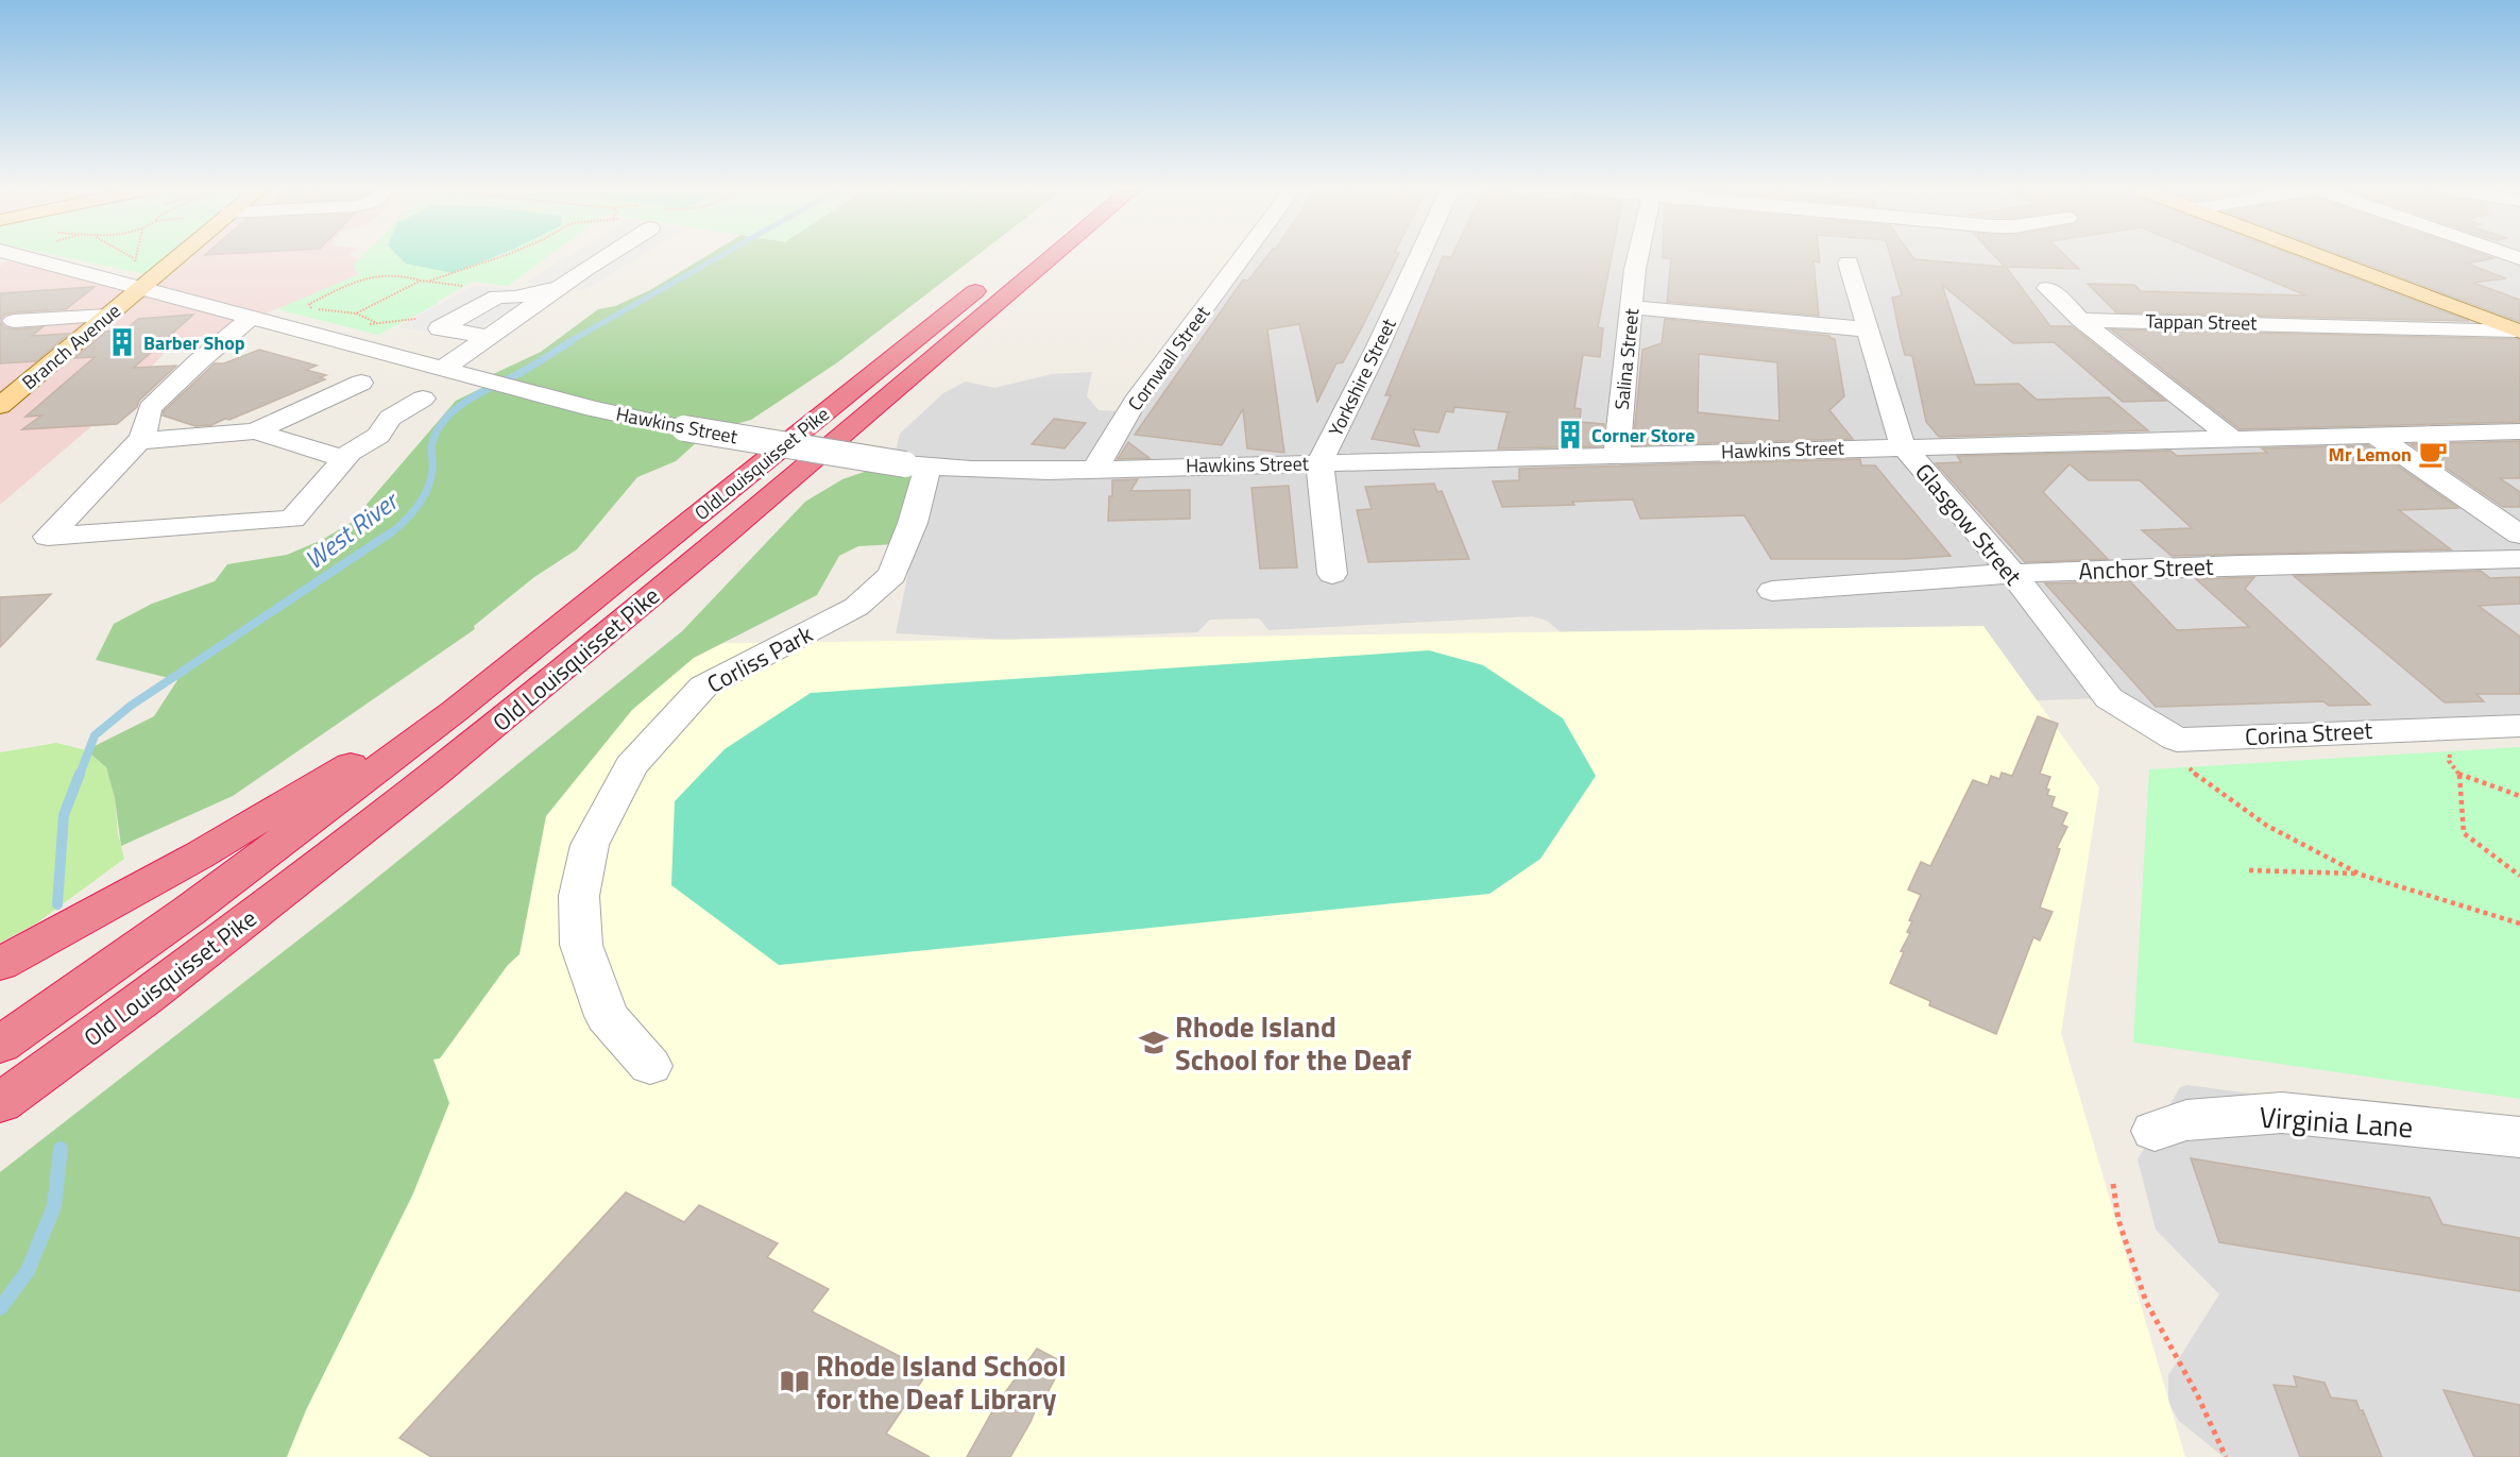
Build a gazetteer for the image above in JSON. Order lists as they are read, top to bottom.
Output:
{
  "streets": {
    "highway": ["OldLouisquisset Pike", "Old Louisquisset Pike"],
    "main road": ["Branch Avenue"],
    "street": [
      "Tappan Street",
      "Cornwall Street",
      "Salina Street",
      "Yorkshire Street",
      "Hawkins Street",
      "Glasgow Street",
      "Anchor Street",
      "Corliss Park",
      "Corina Street",
      "Virginia Lane"
    ]
  },
  "crossings": [
    ["Tappan Street", "Hawkins Street"],
    ["Branch Avenue", "Hawkins Street"],
    ["Cornwall Street", "Hawkins Street"],
    ["Salina Street", "Hawkins Street"],
    ["Yorkshire Street", "Hawkins Street"],
    ["Hawkins Street", "Glasgow Street"],
    ["Hawkins Street", "Corliss Park"],
    ["OldLouisquisset Pike", "Old Louisquisset Pike"],
    ["Glasgow Street", "Anchor Street"],
    ["Glasgow Street", "Corina Street"]
  ],
  "water": ["West River"],
  "places": {
    "building": ["Barber Shop", "Corner Store"],
    "cafe": ["Mr Lemon"],
    "school or university": ["Rhode Island School for the Deaf"],
    "library": ["Rhode Island School for the Deaf Library"]
  }
}
